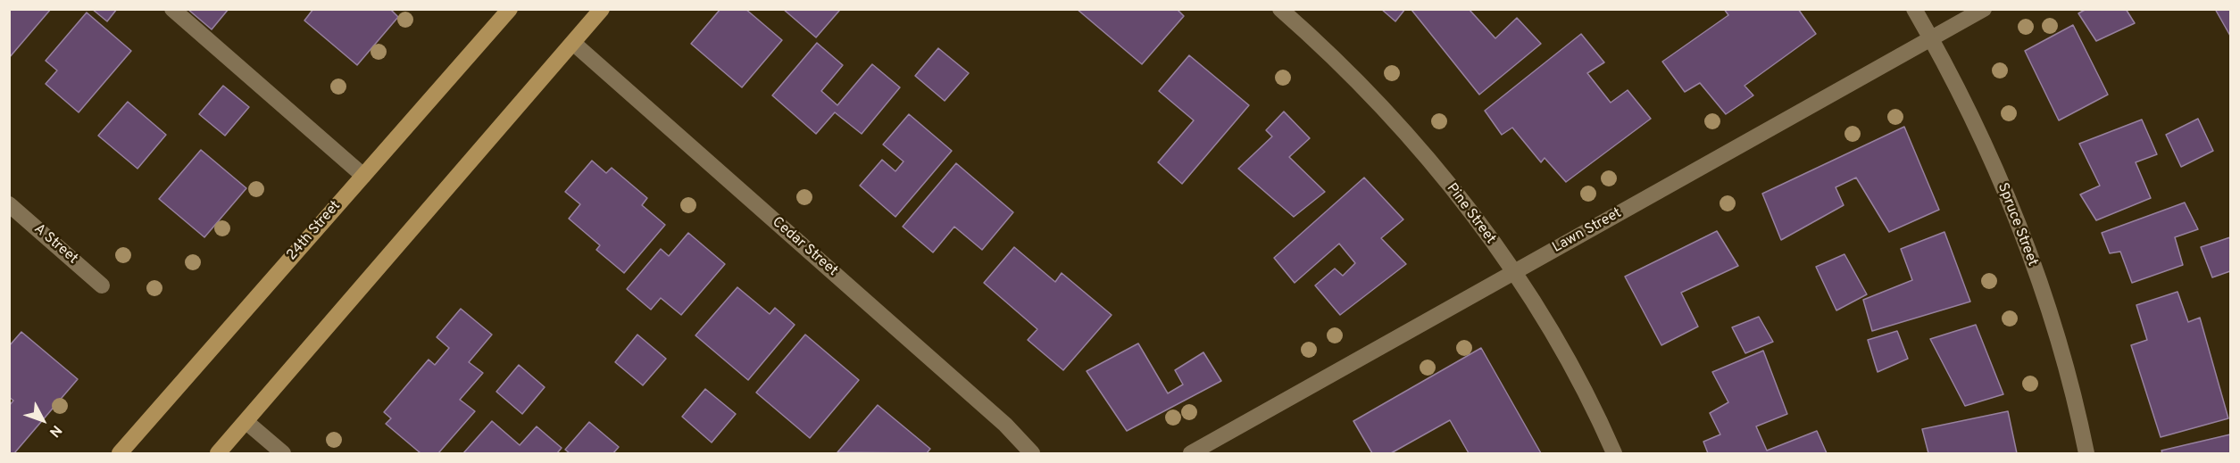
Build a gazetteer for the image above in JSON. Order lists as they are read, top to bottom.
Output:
{
  "streets": {
    "main road": ["24th Street"],
    "street": [
      "Pine Street",
      "Spruce Street",
      "Lawn Street",
      "A Street",
      "Cedar Street"
    ]
  },
  "crossings": [
    ["Pine Street", "Lawn Street"],
    ["Spruce Street", "Lawn Street"]
  ],
  "north": "bottom right"
}
